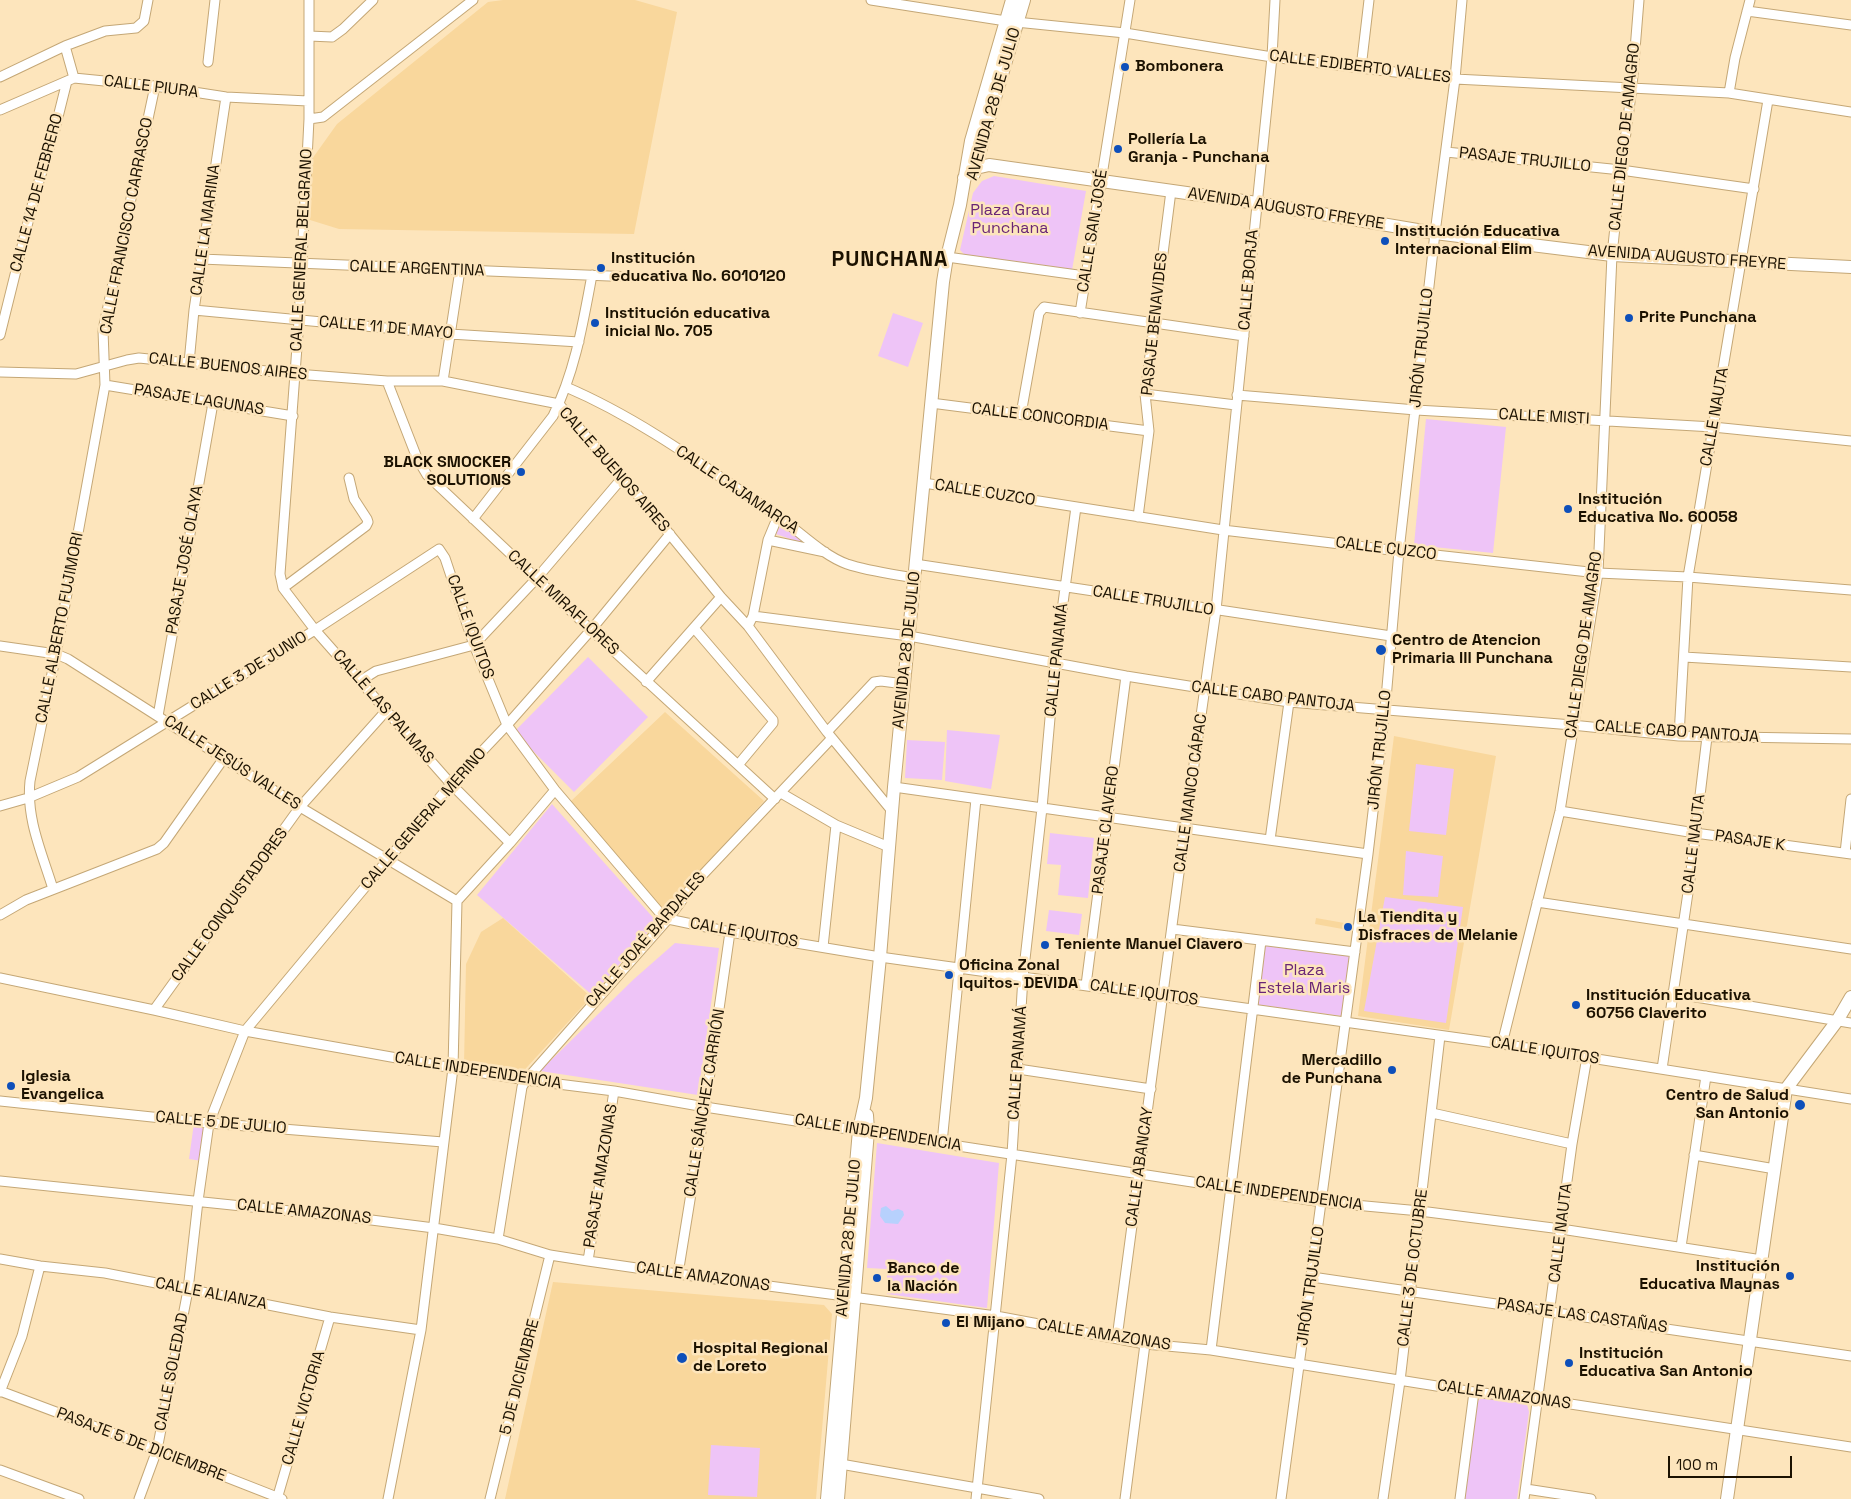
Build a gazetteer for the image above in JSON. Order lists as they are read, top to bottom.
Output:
{
  "streets": {
    "main road": ["AVENIDA 28 DE JULIO", "AVENIDA AUGUSTO FREYRE"],
    "street": [
      "CALLE EDIBERTO VALLES",
      "CALLE PIURA",
      "CALLE DIEGO DE AMAGRO",
      "PASAJE TRUJILLO",
      "CALLE 14 DE FEBRERO",
      "CALLE FRANCISCO CARRASCO",
      "CALLE LA MARINA",
      "CALLE SAN JOSÉ",
      "CALLE GENERAL BELGRANO",
      "CALLE ARGENTINA",
      "CALLE BORJA",
      "PASAJE BENAVIDES",
      "CALLE 11 DE MAYO",
      "JIRÓN TRUJILLO",
      "CALLE BUENOS AIRES",
      "PASAJE LAGUNAS",
      "CALLE CONCORDIA",
      "CALLE MISTI",
      "CALLE NAUTA",
      "CALLE CAJAMARCA",
      "CALLE CUZCO",
      "PASAJE JOSÉ OLAYA",
      "CALLE TRUJILLO",
      "CALLE MIRAFLORES",
      "CALLE IQUITOS",
      "CALLE ALBERTO FUJIMORI",
      "CALLE PANAMÁ",
      "CALLE 3 DE JUNIO",
      "CALLE CABO PANTOJA",
      "CALLE LAS PALMAS",
      "CALLE JESÚS VALLES",
      "CALLE MANCO CÁPAC",
      "CALLE GENERAL MERINO",
      "PASAJE CLAVERO",
      "PASAJE K",
      "CALLE CONQUISTADORES",
      "CALLE JOAÉ BARDALES",
      "CALLE INDEPENDENCIA",
      "CALLE SÁNCHEZ CARRIÓN",
      "CALLE 5 DE JULIO",
      "CALLE ABANCAY",
      "PASAJE AMAZONAS",
      "CALLE AMAZONAS",
      "CALLE 3 DE OCTUBRE",
      "CALLE ALIANZA",
      "PASAJE LAS CASTAÑAS",
      "CALLE SOLEDAD",
      "5 DE DICIEMBRE",
      "CALLE VICTORIA",
      "PASAJE 5 DE DICIEMBRE"
    ]
  },
  "crossings": [
    ["CALLE EDIBERTO VALLES", "AVENIDA 28 DE JULIO"],
    ["CALLE EDIBERTO VALLES", "CALLE DIEGO DE AMAGRO"],
    ["CALLE EDIBERTO VALLES", "CALLE SAN JOSÉ"],
    ["CALLE EDIBERTO VALLES", "CALLE BORJA"],
    ["CALLE EDIBERTO VALLES", "JIRÓN TRUJILLO"],
    ["CALLE EDIBERTO VALLES", "CALLE NAUTA"],
    ["CALLE PIURA", "CALLE 14 DE FEBRERO"],
    ["CALLE PIURA", "CALLE FRANCISCO CARRASCO"],
    ["CALLE PIURA", "CALLE LA MARINA"],
    ["CALLE PIURA", "CALLE GENERAL BELGRANO"],
    ["AVENIDA 28 DE JULIO", "AVENIDA AUGUSTO FREYRE"],
    ["AVENIDA 28 DE JULIO", "CALLE BUENOS AIRES"],
    ["AVENIDA 28 DE JULIO", "CALLE CONCORDIA"],
    ["AVENIDA 28 DE JULIO", "CALLE CAJAMARCA"],
    ["AVENIDA 28 DE JULIO", "CALLE CUZCO"],
    ["AVENIDA 28 DE JULIO", "CALLE TRUJILLO"],
    ["AVENIDA 28 DE JULIO", "CALLE MIRAFLORES"],
    ["AVENIDA 28 DE JULIO", "CALLE IQUITOS"],
    ["AVENIDA 28 DE JULIO", "CALLE CABO PANTOJA"],
    ["AVENIDA 28 DE JULIO", "CALLE JOAÉ BARDALES"],
    ["AVENIDA 28 DE JULIO", "CALLE INDEPENDENCIA"],
    ["AVENIDA 28 DE JULIO", "CALLE AMAZONAS"],
    ["CALLE DIEGO DE AMAGRO", "PASAJE TRUJILLO"],
    ["CALLE DIEGO DE AMAGRO", "AVENIDA AUGUSTO FREYRE"],
    ["CALLE DIEGO DE AMAGRO", "CALLE MISTI"],
    ["CALLE DIEGO DE AMAGRO", "CALLE CUZCO"],
    ["CALLE DIEGO DE AMAGRO", "CALLE IQUITOS"],
    ["CALLE DIEGO DE AMAGRO", "CALLE CABO PANTOJA"],
    ["CALLE DIEGO DE AMAGRO", "PASAJE K"],
    ["PASAJE TRUJILLO", "JIRÓN TRUJILLO"],
    ["PASAJE TRUJILLO", "CALLE NAUTA"],
    ["AVENIDA AUGUSTO FREYRE", "CALLE SAN JOSÉ"],
    ["AVENIDA AUGUSTO FREYRE", "CALLE BORJA"],
    ["AVENIDA AUGUSTO FREYRE", "PASAJE BENAVIDES"],
    ["AVENIDA AUGUSTO FREYRE", "JIRÓN TRUJILLO"],
    ["AVENIDA AUGUSTO FREYRE", "CALLE NAUTA"],
    ["CALLE FRANCISCO CARRASCO", "CALLE BUENOS AIRES"],
    ["CALLE FRANCISCO CARRASCO", "CALLE ALBERTO FUJIMORI"],
    ["CALLE LA MARINA", "CALLE ARGENTINA"],
    ["CALLE LA MARINA", "CALLE 11 DE MAYO"],
    ["CALLE LA MARINA", "CALLE BUENOS AIRES"],
    ["CALLE GENERAL BELGRANO", "CALLE ARGENTINA"],
    ["CALLE GENERAL BELGRANO", "CALLE 11 DE MAYO"],
    ["CALLE GENERAL BELGRANO", "CALLE BUENOS AIRES"],
    ["CALLE GENERAL BELGRANO", "PASAJE LAGUNAS"],
    ["CALLE GENERAL BELGRANO", "CALLE LAS PALMAS"],
    ["CALLE BORJA", "CALLE MISTI"],
    ["CALLE BORJA", "CALLE CUZCO"],
    ["CALLE BORJA", "CALLE MANCO CÁPAC"],
    ["PASAJE BENAVIDES", "CALLE CONCORDIA"],
    ["PASAJE BENAVIDES", "CALLE CUZCO"],
    ["JIRÓN TRUJILLO", "CALLE MISTI"],
    ["JIRÓN TRUJILLO", "CALLE CUZCO"],
    ["JIRÓN TRUJILLO", "CALLE TRUJILLO"],
    ["JIRÓN TRUJILLO", "CALLE IQUITOS"],
    ["JIRÓN TRUJILLO", "CALLE CABO PANTOJA"],
    ["JIRÓN TRUJILLO", "CALLE INDEPENDENCIA"],
    ["JIRÓN TRUJILLO", "CALLE AMAZONAS"],
    ["JIRÓN TRUJILLO", "PASAJE LAS CASTAÑAS"],
    ["CALLE BUENOS AIRES", "CALLE MIRAFLORES"],
    ["CALLE BUENOS AIRES", "CALLE ALBERTO FUJIMORI"],
    ["CALLE BUENOS AIRES", "CALLE GENERAL MERINO"],
    ["CALLE BUENOS AIRES", "CALLE JOAÉ BARDALES"],
    ["PASAJE LAGUNAS", "PASAJE JOSÉ OLAYA"],
    ["PASAJE LAGUNAS", "CALLE ALBERTO FUJIMORI"],
    ["CALLE MISTI", "CALLE NAUTA"],
    ["CALLE NAUTA", "CALLE CUZCO"],
    ["CALLE NAUTA", "CALLE IQUITOS"],
    ["CALLE NAUTA", "CALLE CABO PANTOJA"],
    ["CALLE NAUTA", "PASAJE K"],
    ["CALLE NAUTA", "CALLE INDEPENDENCIA"],
    ["CALLE NAUTA", "CALLE AMAZONAS"],
    ["CALLE NAUTA", "PASAJE LAS CASTAÑAS"],
    ["CALLE CUZCO", "CALLE PANAMÁ"],
    ["CALLE CUZCO", "CALLE MANCO CÁPAC"],
    ["PASAJE JOSÉ OLAYA", "CALLE JESÚS VALLES"],
    ["CALLE TRUJILLO", "CALLE PANAMÁ"],
    ["CALLE TRUJILLO", "CALLE MANCO CÁPAC"],
    ["CALLE MIRAFLORES", "CALLE GENERAL MERINO"],
    ["CALLE MIRAFLORES", "CALLE JOAÉ BARDALES"],
    ["CALLE IQUITOS", "CALLE PANAMÁ"],
    ["CALLE IQUITOS", "CALLE 3 DE JUNIO"],
    ["CALLE IQUITOS", "CALLE MANCO CÁPAC"],
    ["CALLE IQUITOS", "CALLE GENERAL MERINO"],
    ["CALLE IQUITOS", "PASAJE CLAVERO"],
    ["CALLE IQUITOS", "CALLE JOAÉ BARDALES"],
    ["CALLE IQUITOS", "CALLE SÁNCHEZ CARRIÓN"],
    ["CALLE IQUITOS", "CALLE ABANCAY"],
    ["CALLE IQUITOS", "CALLE 3 DE OCTUBRE"],
    ["CALLE ALBERTO FUJIMORI", "CALLE 3 DE JUNIO"],
    ["CALLE ALBERTO FUJIMORI", "CALLE JESÚS VALLES"],
    ["CALLE PANAMÁ", "CALLE CABO PANTOJA"],
    ["CALLE PANAMÁ", "CALLE INDEPENDENCIA"],
    ["CALLE PANAMÁ", "CALLE AMAZONAS"],
    ["CALLE 3 DE JUNIO", "CALLE LAS PALMAS"],
    ["CALLE 3 DE JUNIO", "CALLE JESÚS VALLES"],
    ["CALLE CABO PANTOJA", "CALLE MANCO CÁPAC"],
    ["CALLE CABO PANTOJA", "PASAJE CLAVERO"],
    ["CALLE LAS PALMAS", "CALLE GENERAL MERINO"],
    ["CALLE LAS PALMAS", "CALLE CONQUISTADORES"],
    ["CALLE JESÚS VALLES", "CALLE GENERAL MERINO"],
    ["CALLE JESÚS VALLES", "CALLE CONQUISTADORES"],
    ["CALLE MANCO CÁPAC", "CALLE ABANCAY"],
    ["CALLE GENERAL MERINO", "CALLE INDEPENDENCIA"],
    ["CALLE GENERAL MERINO", "CALLE 5 DE JULIO"],
    ["CALLE GENERAL MERINO", "CALLE SOLEDAD"],
    ["CALLE CONQUISTADORES", "CALLE INDEPENDENCIA"],
    ["CALLE JOAÉ BARDALES", "CALLE INDEPENDENCIA"],
    ["CALLE INDEPENDENCIA", "CALLE SÁNCHEZ CARRIÓN"],
    ["CALLE INDEPENDENCIA", "CALLE ABANCAY"],
    ["CALLE INDEPENDENCIA", "PASAJE AMAZONAS"],
    ["CALLE INDEPENDENCIA", "CALLE 3 DE OCTUBRE"],
    ["CALLE SÁNCHEZ CARRIÓN", "CALLE AMAZONAS"],
    ["CALLE 5 DE JULIO", "CALLE SOLEDAD"],
    ["CALLE ABANCAY", "CALLE AMAZONAS"],
    ["PASAJE AMAZONAS", "CALLE AMAZONAS"],
    ["CALLE AMAZONAS", "CALLE 3 DE OCTUBRE"],
    ["CALLE AMAZONAS", "CALLE SOLEDAD"],
    ["CALLE AMAZONAS", "5 DE DICIEMBRE"],
    ["CALLE 3 DE OCTUBRE", "PASAJE LAS CASTAÑAS"],
    ["CALLE ALIANZA", "CALLE SOLEDAD"],
    ["CALLE ALIANZA", "CALLE VICTORIA"],
    ["CALLE SOLEDAD", "PASAJE 5 DE DICIEMBRE"],
    ["CALLE VICTORIA", "PASAJE 5 DE DICIEMBRE"]
  ],
  "districts": ["PUNCHANA"],
  "parks": ["Plaza Grau Punchana", "Plaza Estela Maris"],
  "places": [
    "Bombonera",
    "Pollería La Granja - Punchana",
    "Institución Educativa Internacional Elim",
    "Institución educativa No. 6010120",
    "Prite Punchana",
    "Institución educativa inicial No. 705",
    "BLACK SMOCKER SOLUTIONS",
    "Institución Educativa No. 60058",
    "Centro de Atencion Primaria III Punchana",
    "La Tiendita y Disfraces de Melanie",
    "Teniente Manuel Clavero",
    "Oficina Zonal Iquitos- DEVIDA",
    "Institución Educativa 60756 Claverito",
    "Mercadillo de Punchana",
    "Iglesia Evangelica",
    "Centro de Salud San Antonio",
    "Institución Educativa Maynas",
    "Banco de la Nación",
    "El Mijano",
    "Hospital Regional de Loreto",
    "Institución Educativa San Antonio"
  ],
  "scale_bar": "100 m"
}
